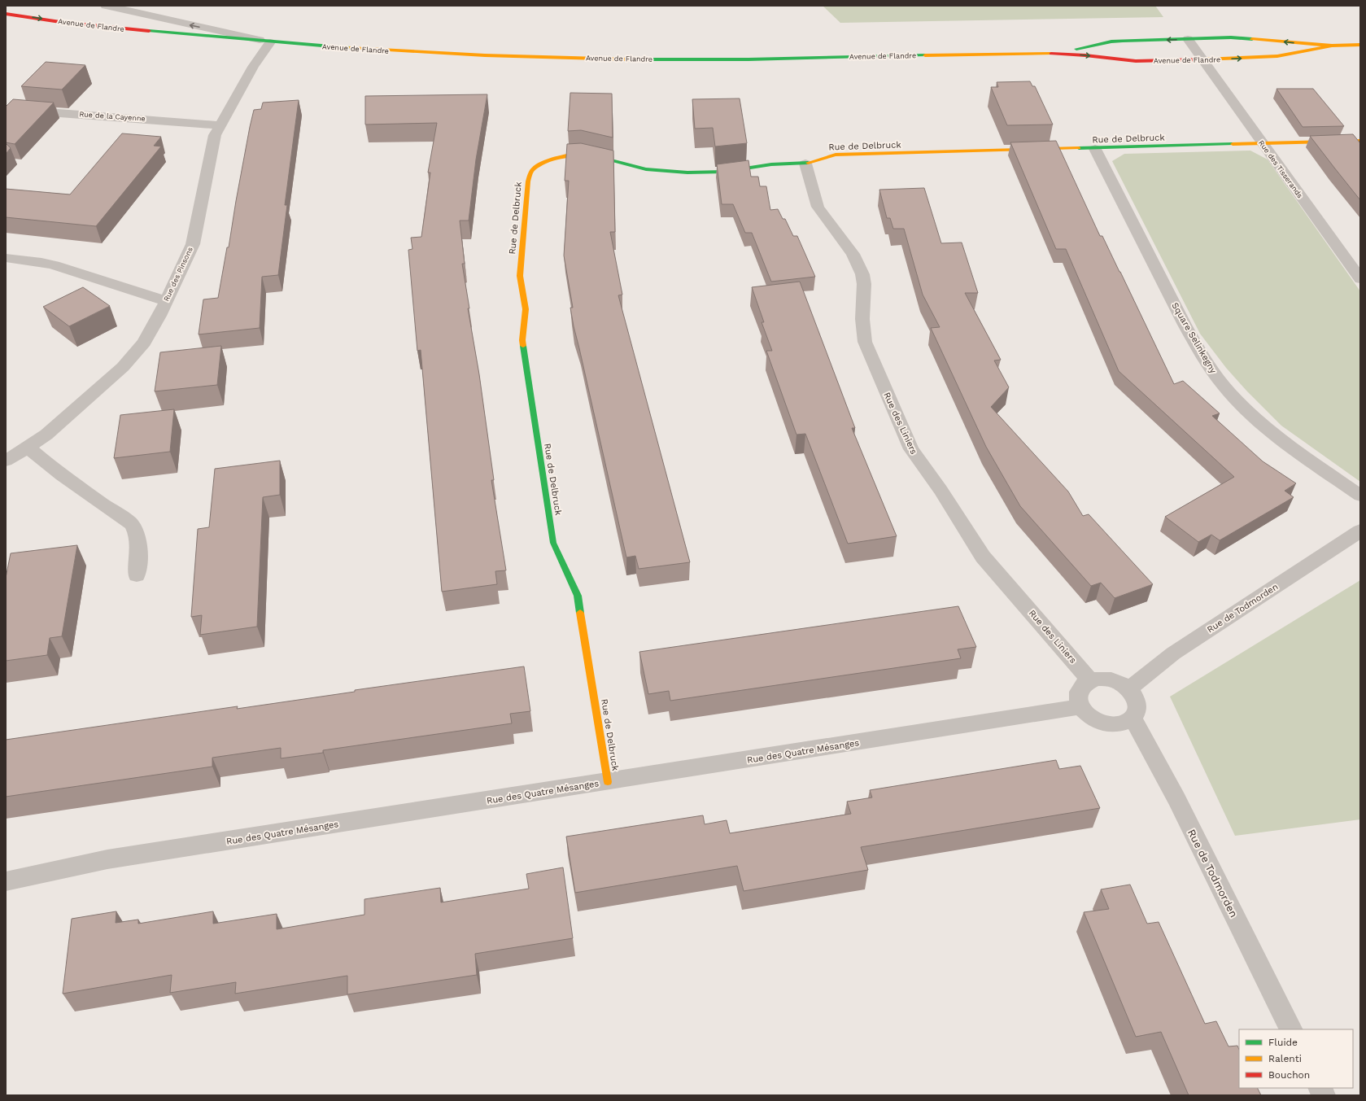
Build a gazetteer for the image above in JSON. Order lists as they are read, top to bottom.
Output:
{
  "streets": {
    "main road": ["Avenue de Flandre", "Rue de Delbruck"],
    "street": [
      "Rue de la Cayenne",
      "Rue des Tisserands",
      "Rue des Pinsons",
      "Square Selinkegny",
      "Rue des Liniers",
      "Rue de Todmorden",
      "Rue des Quatre Mésanges"
    ]
  },
  "crossings": [
    ["Avenue de Flandre", "Rue des Tisserands"],
    ["Avenue de Flandre", "Rue des Pinsons"],
    ["Rue de la Cayenne", "Rue des Pinsons"],
    ["Rue de Delbruck", "Rue des Tisserands"],
    ["Rue de Delbruck", "Square Selinkegny"],
    ["Rue de Delbruck", "Rue des Liniers"],
    ["Rue de Delbruck", "Rue des Quatre Mésanges"],
    ["Rue des Liniers", "Rue de Todmorden"],
    ["Rue des Liniers", "Rue des Quatre Mésanges"],
    ["Rue de Todmorden", "Rue des Quatre Mésanges"]
  ],
  "legend": ["Fluide", "Ralenti", "Bouchon"]
}
